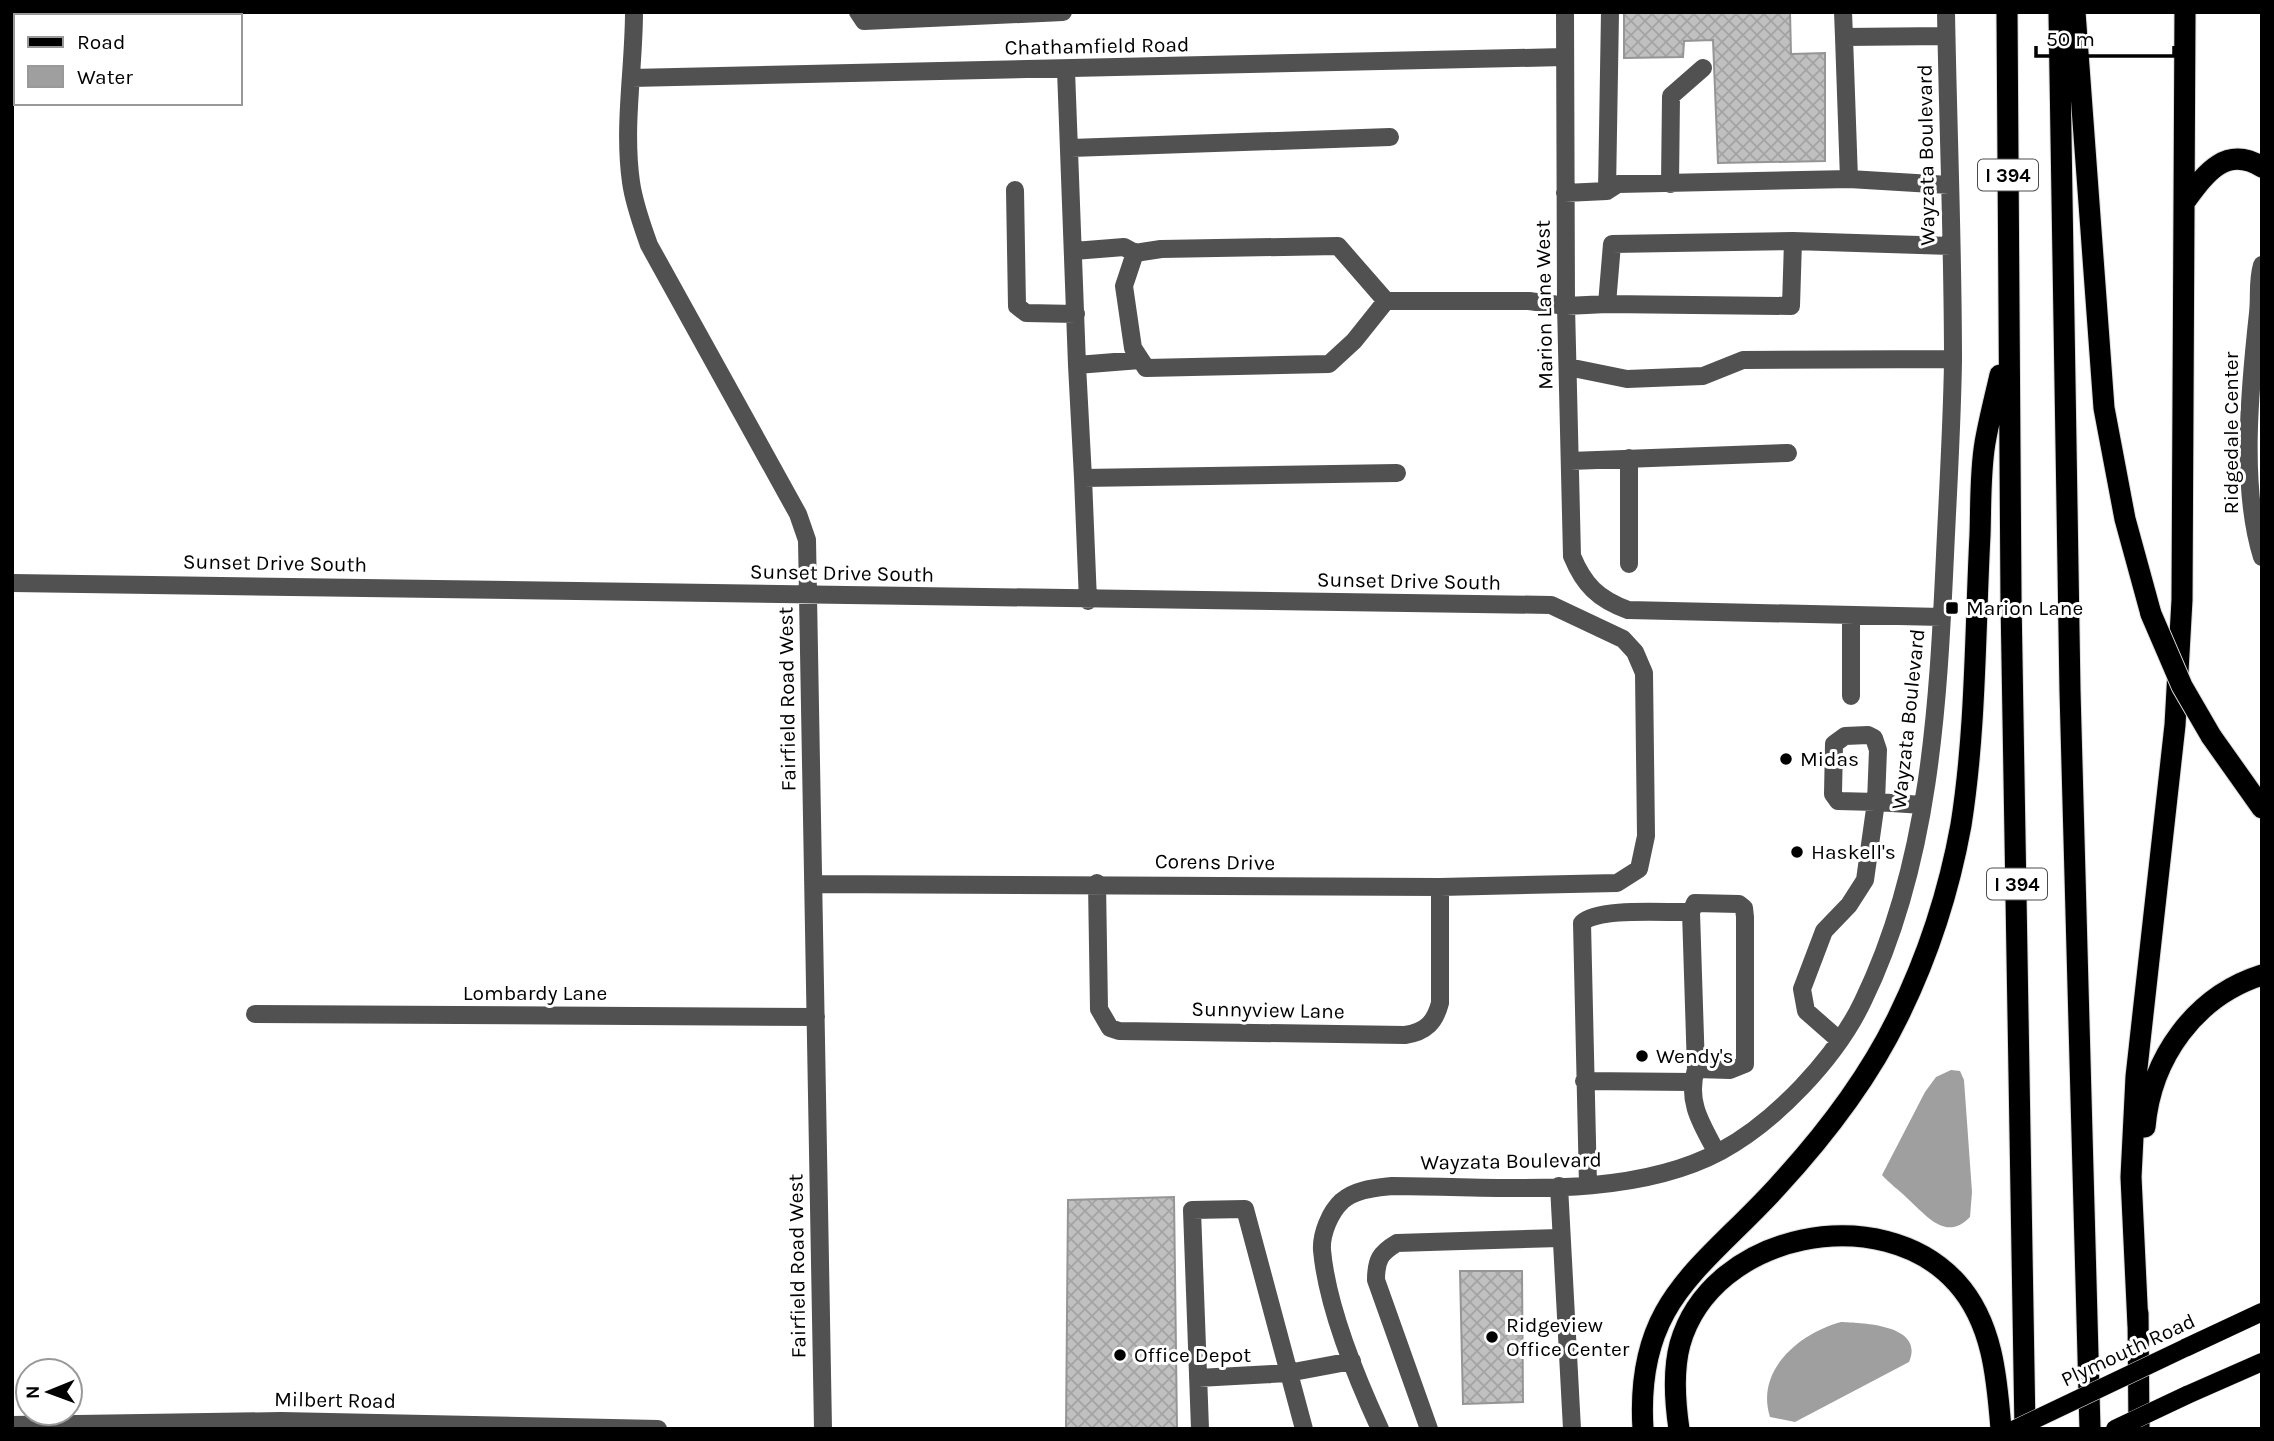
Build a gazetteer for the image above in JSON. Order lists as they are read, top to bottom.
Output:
{
  "streets": {
    "highway": ["I 394"],
    "main road": ["Plymouth Road"],
    "street": [
      "Chathamfield Road",
      "Wayzata Boulevard",
      "Marion Lane West",
      "Ridgedale Center",
      "Sunset Drive South",
      "Fairfield Road West",
      "Corens Drive",
      "Lombardy Lane",
      "Sunnyview Lane",
      "Milbert Road"
    ]
  },
  "crossings": [
    ["Chathamfield Road", "Marion Lane West"],
    ["Chathamfield Road", "Fairfield Road West"],
    ["Sunset Drive South", "Fairfield Road West"],
    ["Sunset Drive South", "Corens Drive"],
    ["Fairfield Road West", "Corens Drive"],
    ["Fairfield Road West", "Lombardy Lane"],
    ["Corens Drive", "Sunnyview Lane"]
  ],
  "places": {
    "transit": ["Marion Lane"],
    "other": [
      "Midas",
      "Haskell's",
      "Wendy's",
      "Ridgeview Office Center",
      "Office Depot"
    ]
  },
  "legend": ["Road", "Water"],
  "scale_bar": "50 m",
  "north": "left"
}
